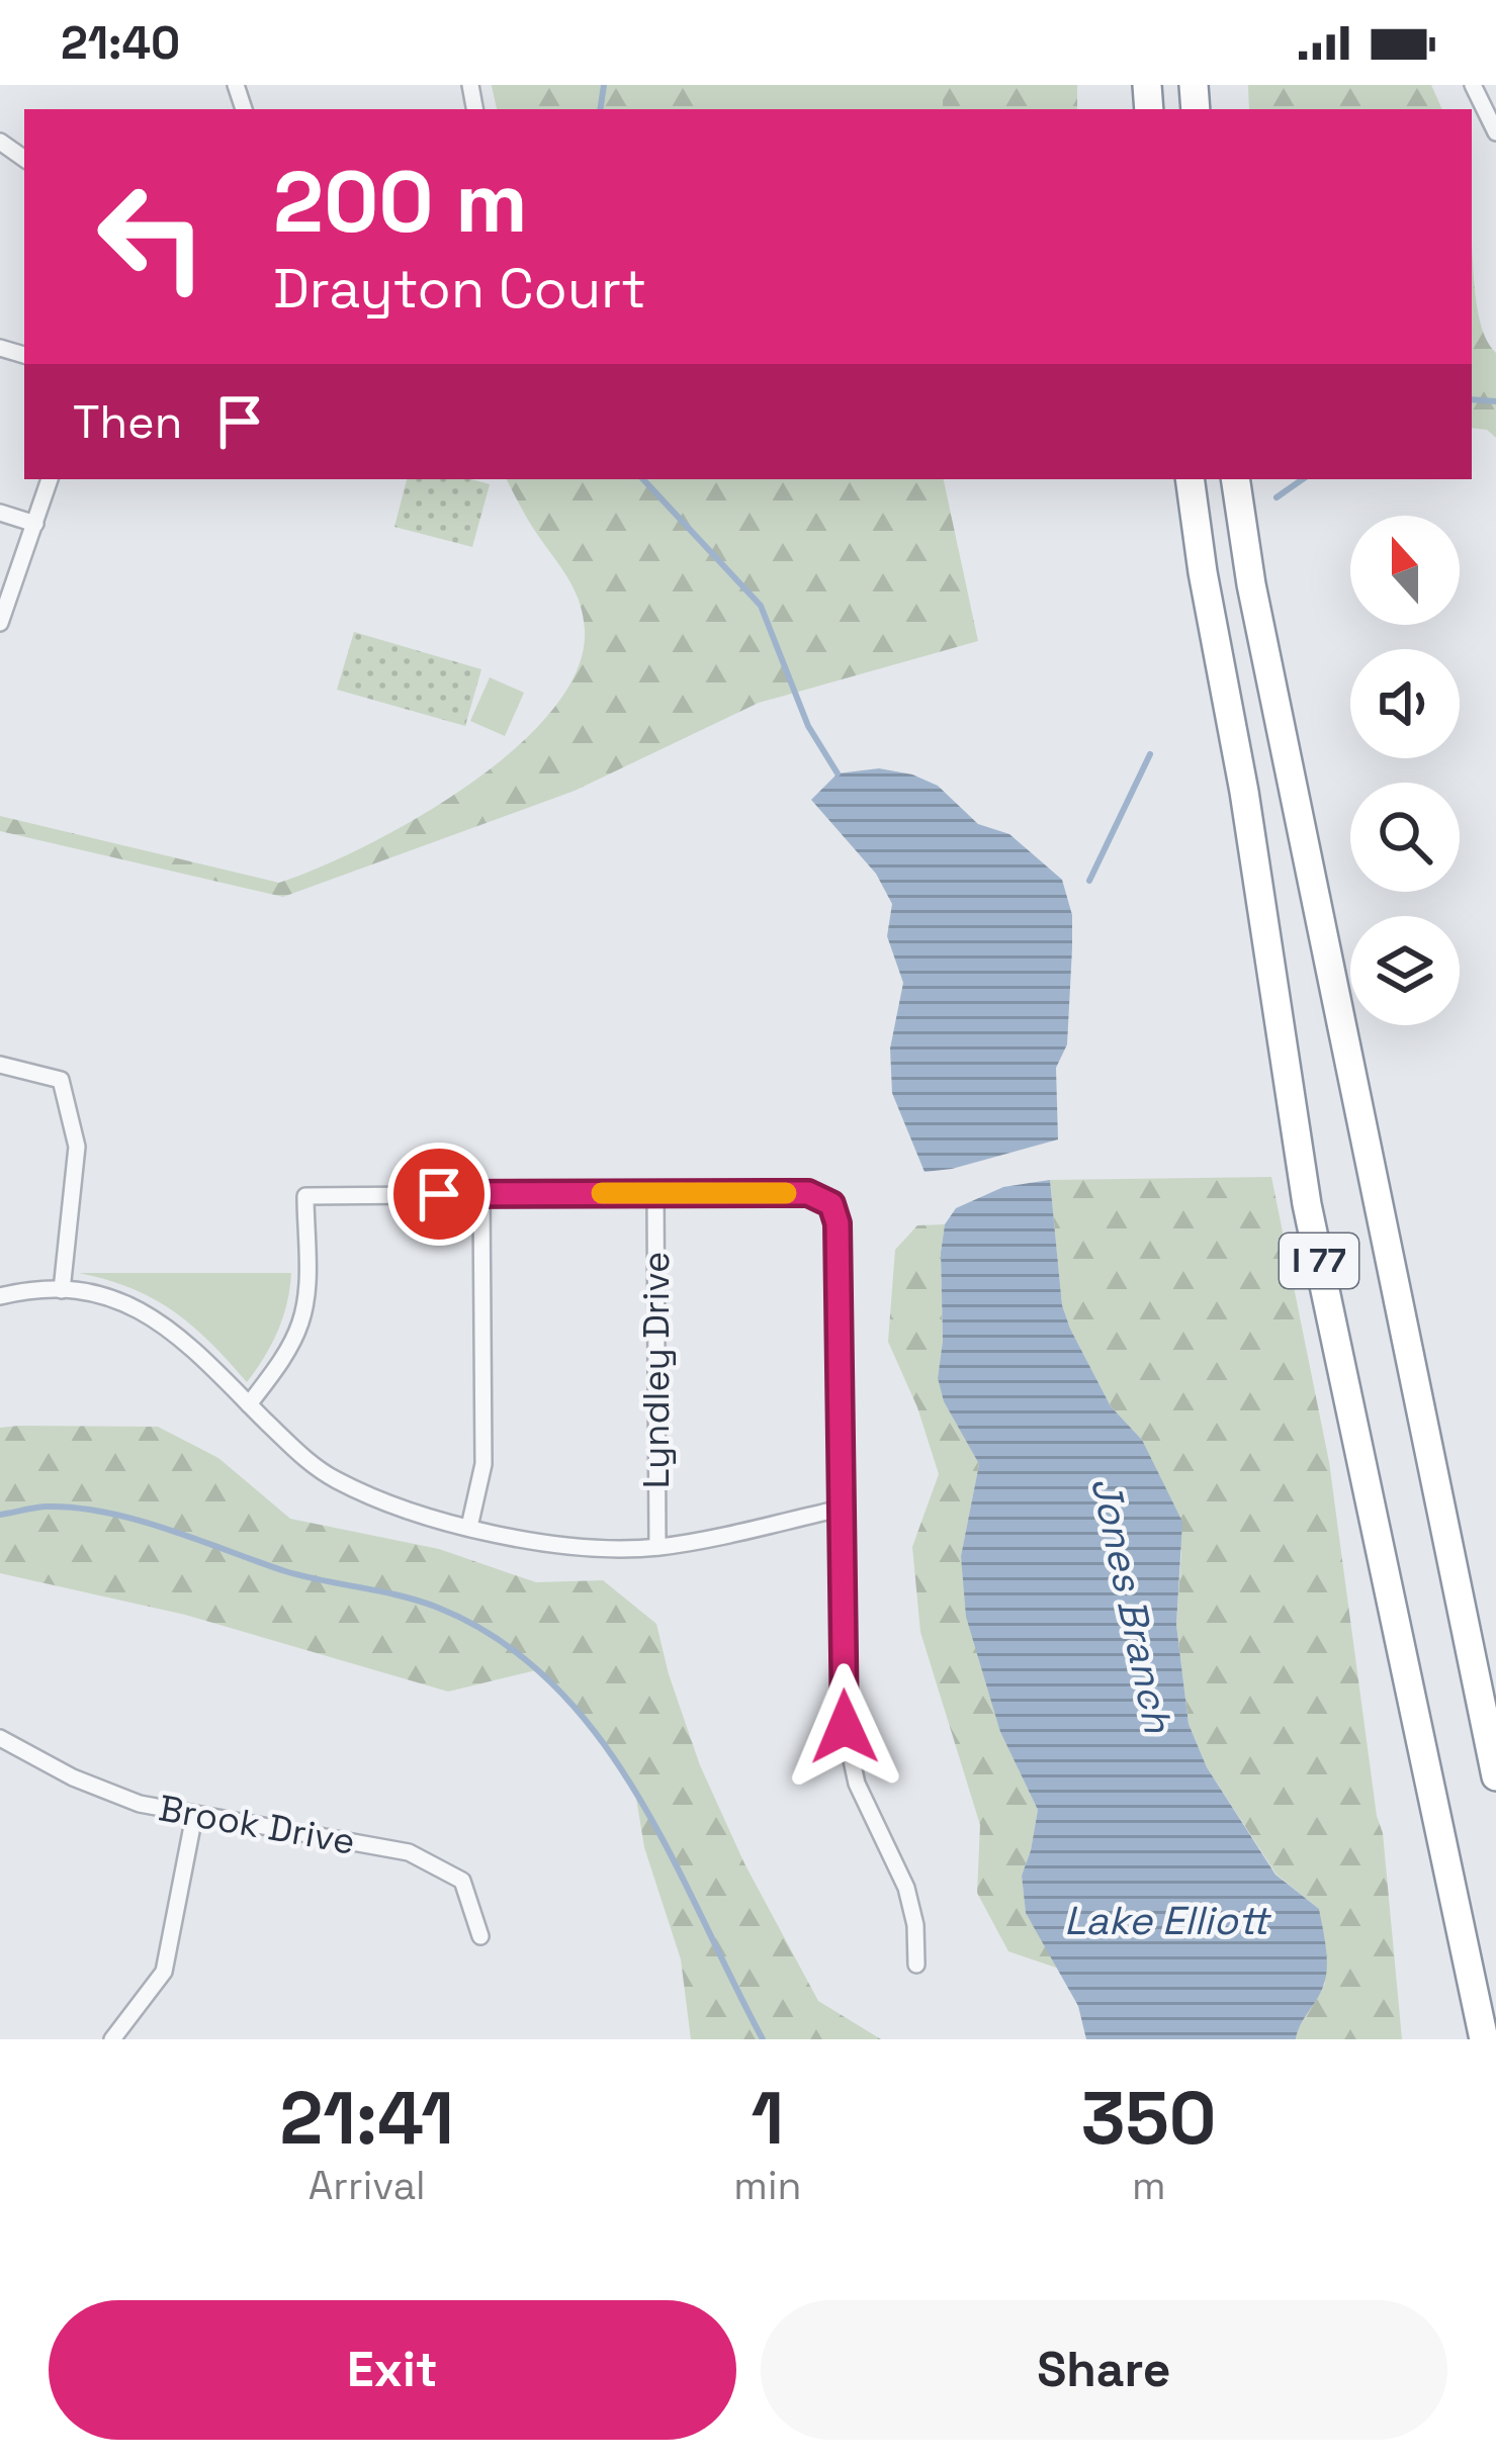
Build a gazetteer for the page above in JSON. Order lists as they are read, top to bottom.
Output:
{
  "streets": {
    "highway": ["I 77"],
    "street": ["Lyndley Drive", "Brook Drive"]
  },
  "water": ["Jones Branch", "Lake Elliott"],
  "north": "top",
  "page": {
    "status": "21:40",
    "turn": ["200 m", "Drayton Court"],
    "then": "Then",
    "eta": [
      "21:41",
      "Arrival",
      "1",
      "min",
      "350",
      "m"
    ],
    "buttons": ["Exit", "Share"]
  }
}
